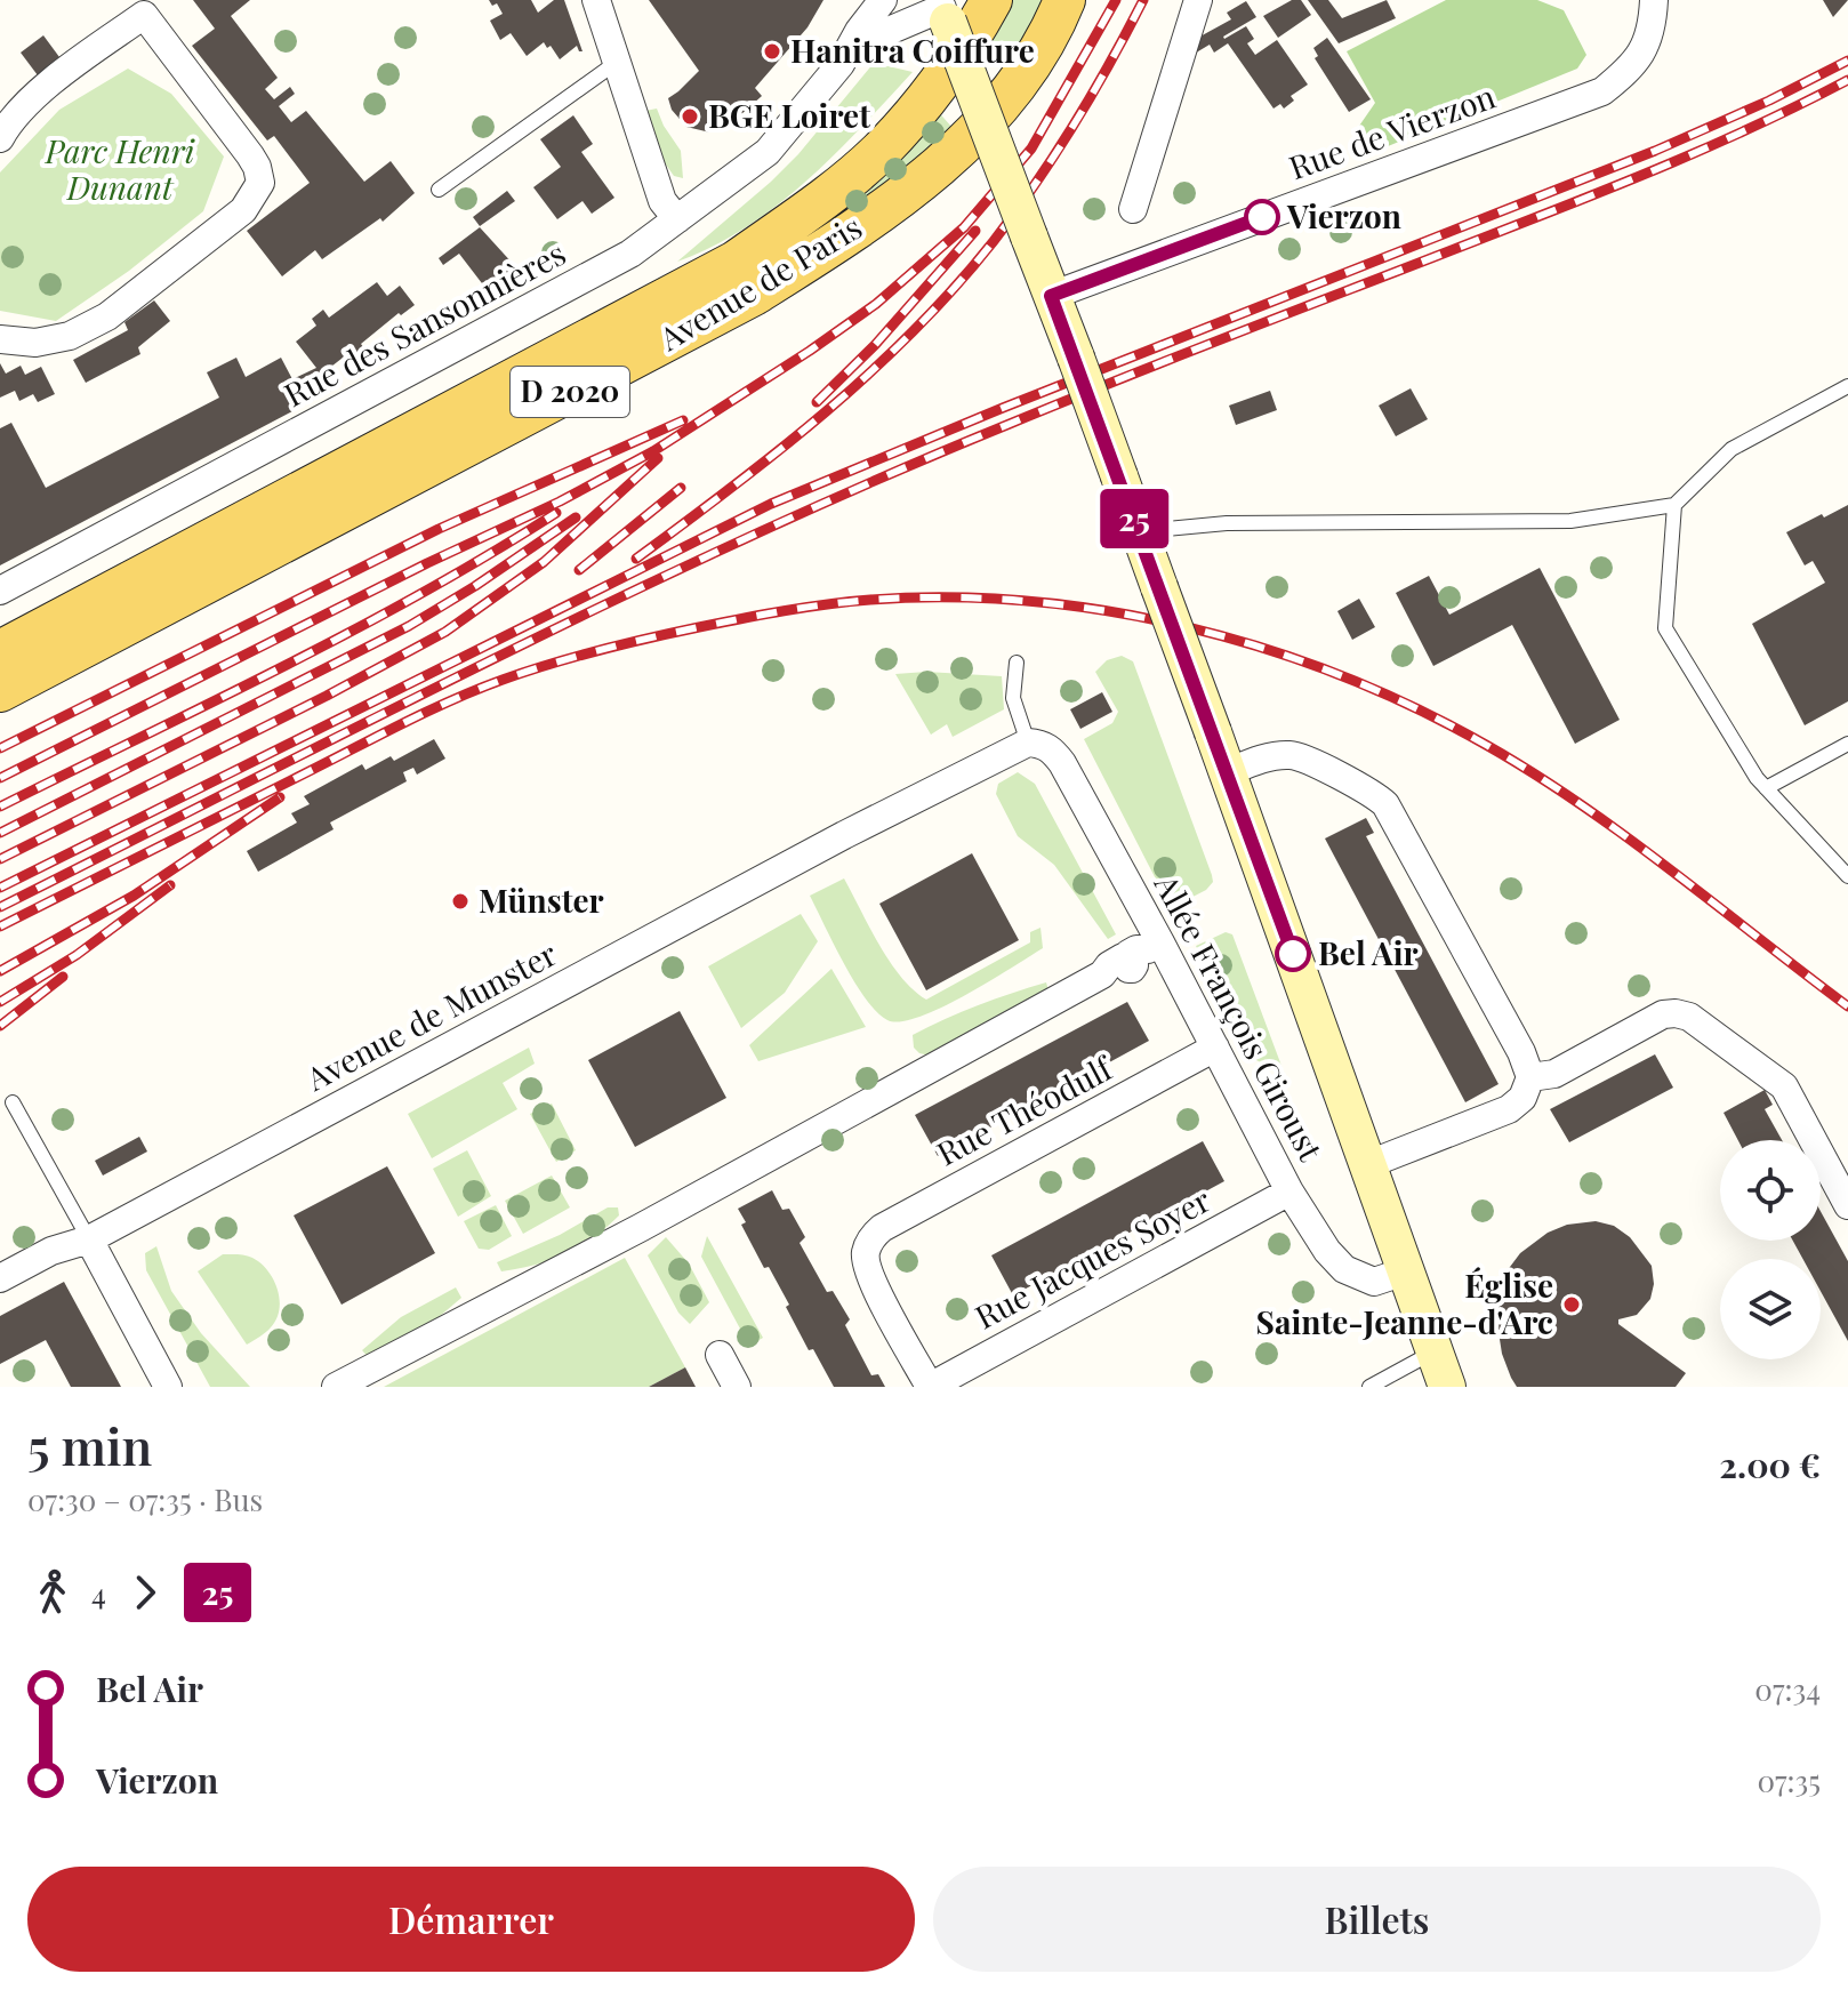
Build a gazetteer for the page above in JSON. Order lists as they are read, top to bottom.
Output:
{
  "streets": {
    "main road": ["Avenue de Paris", "D 2020"],
    "street": [
      "Rue de Vierzon",
      "Rue des Sansonnières",
      "Avenue de Munster",
      "Allée François Giroust",
      "Rue Théodulf",
      "Rue Jacques Soyer"
    ]
  },
  "crossings": [
    ["Avenue de Munster", "Allée François Giroust"],
    ["Allée François Giroust", "Rue Théodulf"],
    ["Allée François Giroust", "Rue Jacques Soyer"],
    ["Rue Théodulf", "Rue Jacques Soyer"]
  ],
  "parks": ["Parc Henri Dunant"],
  "places": [
    "Hanitra Coiffure",
    "BGE Loiret",
    "Vierzon",
    "Münster",
    "Bel Air",
    "Église Sainte-Jeanne-d'Arc"
  ],
  "lines": ["bus line 25"],
  "page": {
    "on_map": "25",
    "heading": ["5 min", "07:30 – 07:35 · Bus", "2.00 €"],
    "legs": ["4", "25"],
    "list": [
      {
        "name": "Bel Air",
        "value": "07:34"
      },
      {
        "name": "Vierzon",
        "value": "07:35"
      }
    ],
    "buttons": ["Démarrer", "Billets"]
  }
}
